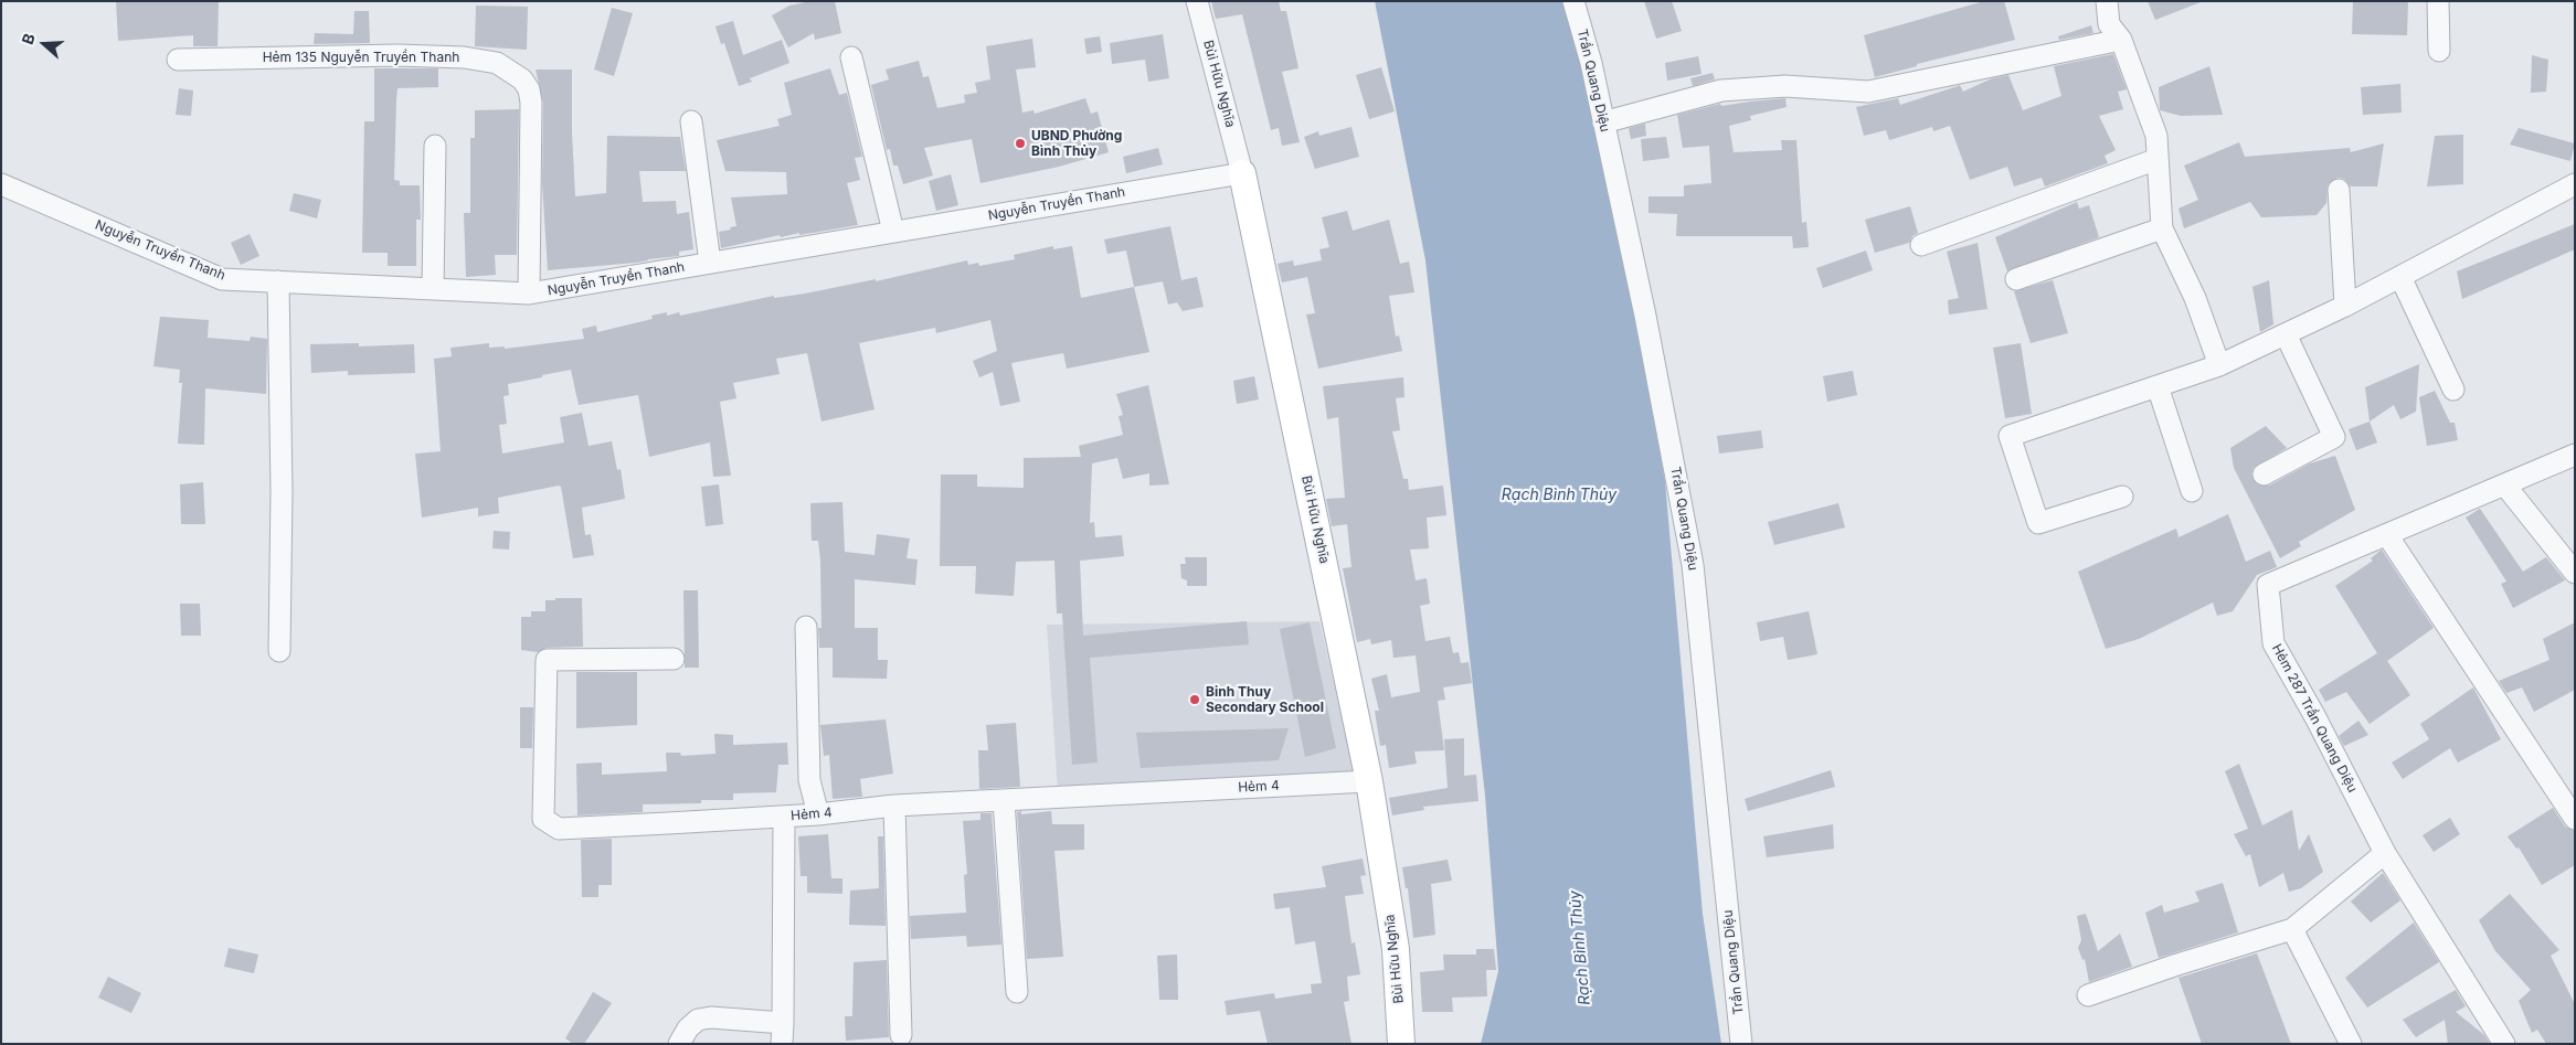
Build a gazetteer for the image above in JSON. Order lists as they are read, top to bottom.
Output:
{
  "streets": {
    "main road": ["Bùi Hữu Nghĩa"],
    "street": [
      "Hẻm 135 Nguyễn Truyền Thanh",
      "Trần Quang Diệu",
      "Nguyễn Truyền Thanh",
      "Hẻm 287 Trần Quang Diệu",
      "Hẻm 4"
    ]
  },
  "crossings": [
    ["Hẻm 135 Nguyễn Truyền Thanh", "Nguyễn Truyền Thanh"],
    ["Bùi Hữu Nghĩa", "Nguyễn Truyền Thanh"],
    ["Bùi Hữu Nghĩa", "Hẻm 4"]
  ],
  "water": ["Rạch Bình Thủy"],
  "places": ["UBND Phường Bình Thủy", "Binh Thuy Secondary School"],
  "north": "left"
}
